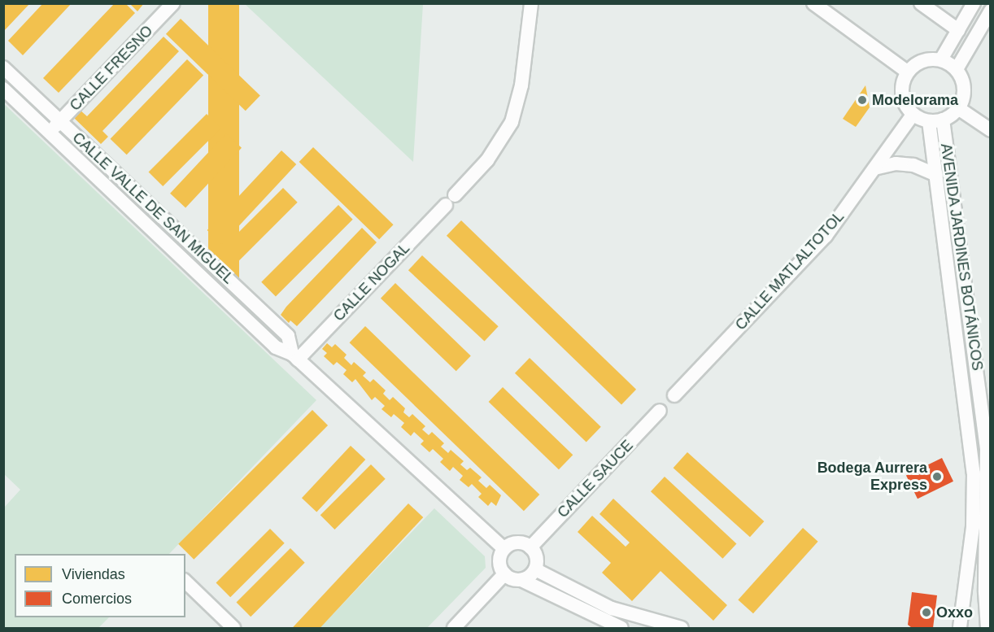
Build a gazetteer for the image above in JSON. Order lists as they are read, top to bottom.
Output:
{
  "streets": {
    "street": [
      "CALLE FRESNO",
      "CALLE VALLE DE SAN MIGUEL",
      "AVENIDA JARDINES BOTÁNICOS",
      "CALLE MATLALTOTOL",
      "CALLE NOGAL",
      "CALLE SAUCE"
    ]
  },
  "crossings": [
    ["CALLE FRESNO", "CALLE VALLE DE SAN MIGUEL"],
    ["CALLE VALLE DE SAN MIGUEL", "CALLE NOGAL"],
    ["CALLE VALLE DE SAN MIGUEL", "CALLE SAUCE"],
    ["AVENIDA JARDINES BOTÁNICOS", "CALLE MATLALTOTOL"]
  ],
  "places": ["Modelorama", "Bodega Aurrera Express", "Oxxo"],
  "legend": ["Viviendas", "Comercios"]
}
